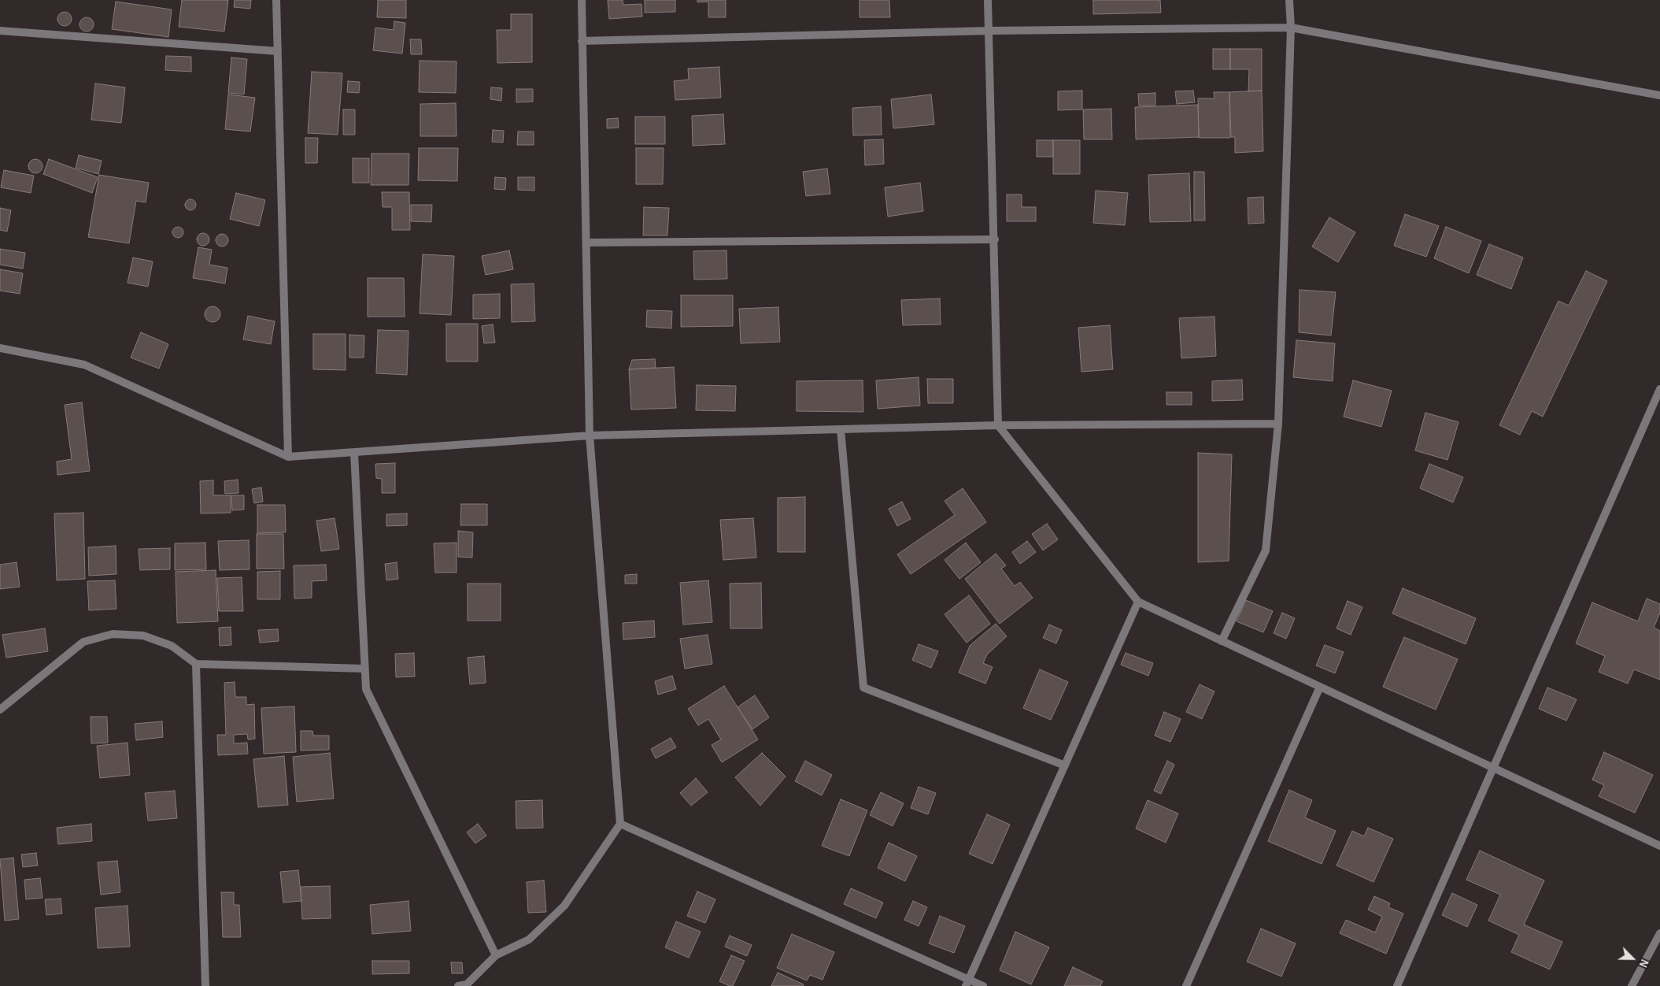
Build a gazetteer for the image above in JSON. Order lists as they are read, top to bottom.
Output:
{
  "north": "bottom right"
}
